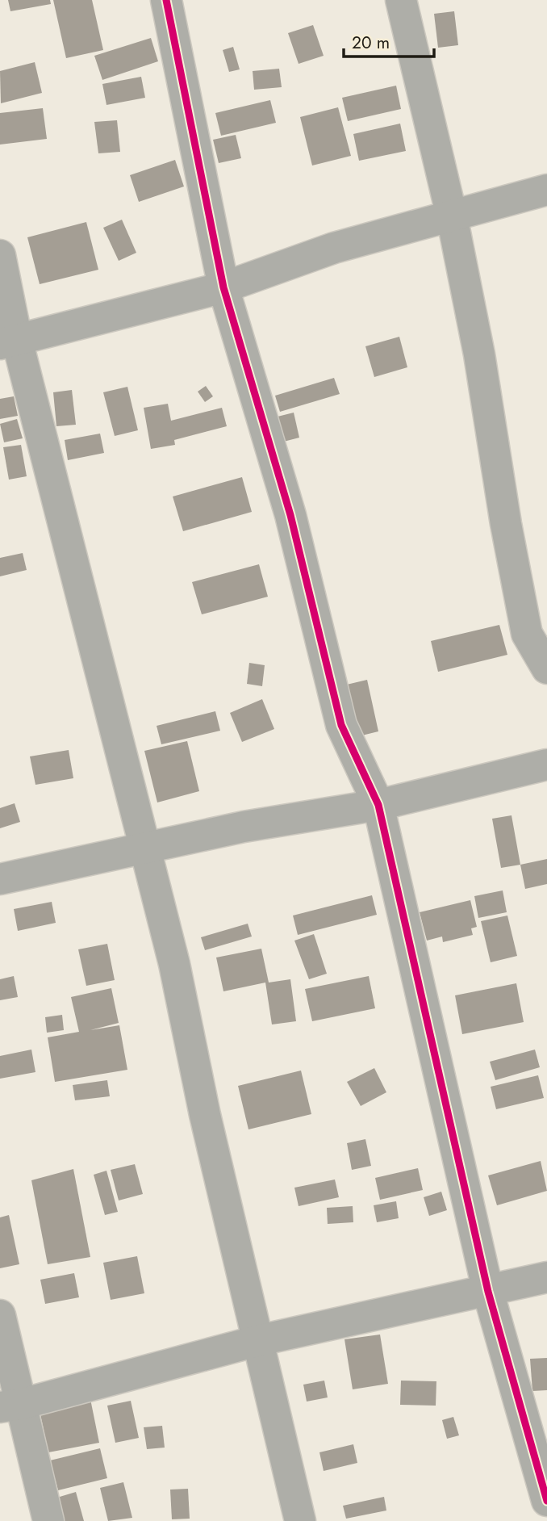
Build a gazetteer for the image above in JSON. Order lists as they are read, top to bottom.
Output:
{
  "scale_bar": "20 m"
}
